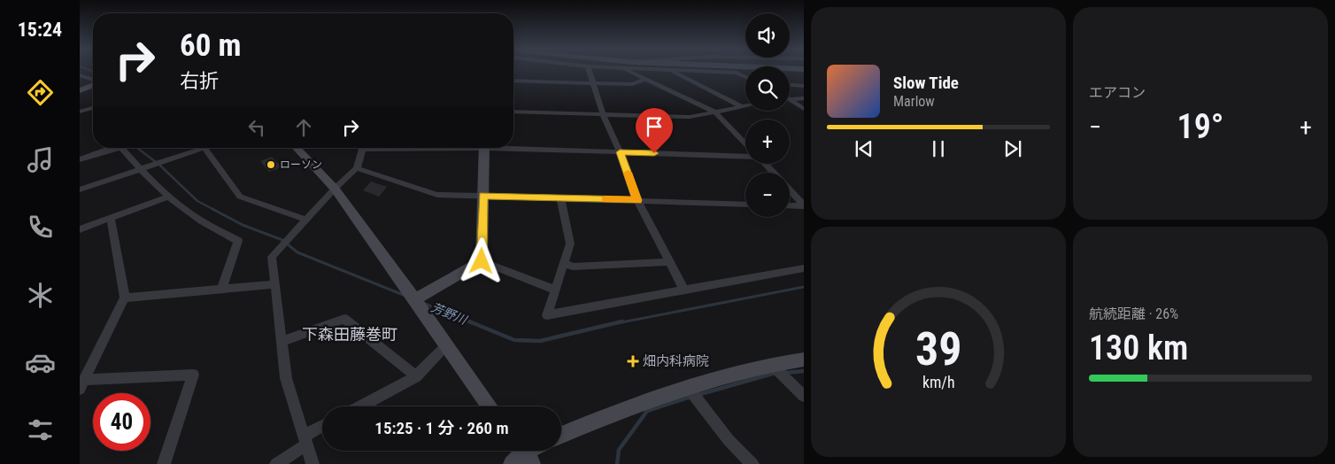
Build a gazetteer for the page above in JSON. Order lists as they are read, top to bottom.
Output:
{
  "districts": ["下森田藤巻町"],
  "water": ["芳野川"],
  "places": {
    "other": ["ローソン"],
    "health": ["畑内科病院"]
  },
  "page": {
    "tabs": "15:24",
    "tile": [
      "エアコン",
      ["航続距離 · 26%", "130 km"]
    ],
    "map_buttons": ["+", "−"],
    "turn": ["60 m", "右折"],
    "song": ["Slow Tide", "Marlow"],
    "heat": ["−", "19°", "+"],
    "limit": "40",
    "trip": "15:25 · 1 分 · 260 m",
    "gauge": ["39", "km/h"]
  }
}
